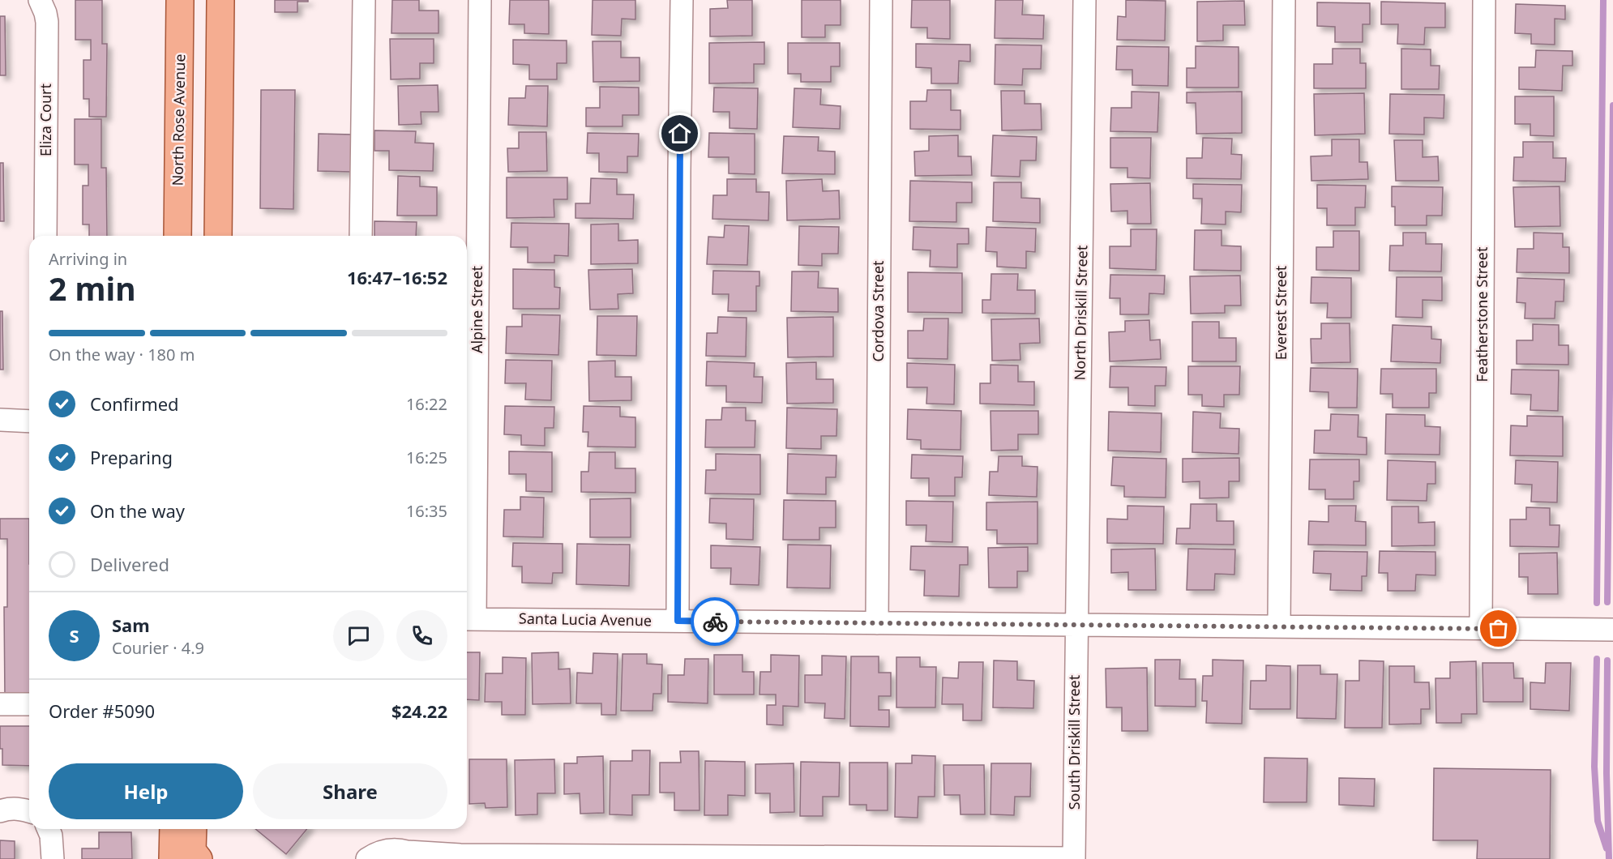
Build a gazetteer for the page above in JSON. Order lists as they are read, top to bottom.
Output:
{
  "streets": {
    "main road": ["North Rose Avenue"],
    "street": [
      "Eliza Court",
      "Alpine Street",
      "Cordova Street",
      "North Driskill Street",
      "Everest Street",
      "Featherstone Street",
      "Santa Lucia Avenue",
      "South Driskill Street"
    ]
  },
  "crossings": [
    ["Alpine Street", "Santa Lucia Avenue"],
    ["Cordova Street", "Santa Lucia Avenue"],
    ["North Driskill Street", "Santa Lucia Avenue"],
    ["North Driskill Street", "South Driskill Street"],
    ["Everest Street", "Santa Lucia Avenue"],
    ["Featherstone Street", "Santa Lucia Avenue"],
    ["Santa Lucia Avenue", "South Driskill Street"]
  ],
  "page": {
    "heading": ["2 min", "Arriving in", "16:47–16:52"],
    "panel": [
      "Sam",
      "Courier · 4.9",
      "Order #5090",
      "$24.22"
    ],
    "bar": "On the way · 180 m",
    "list": [
      ["Confirmed", "16:22"],
      ["Preparing", "16:25"],
      ["On the way", "16:35"],
      "Delivered"
    ],
    "round": "S",
    "buttons": ["Help", "Share"]
  }
}
